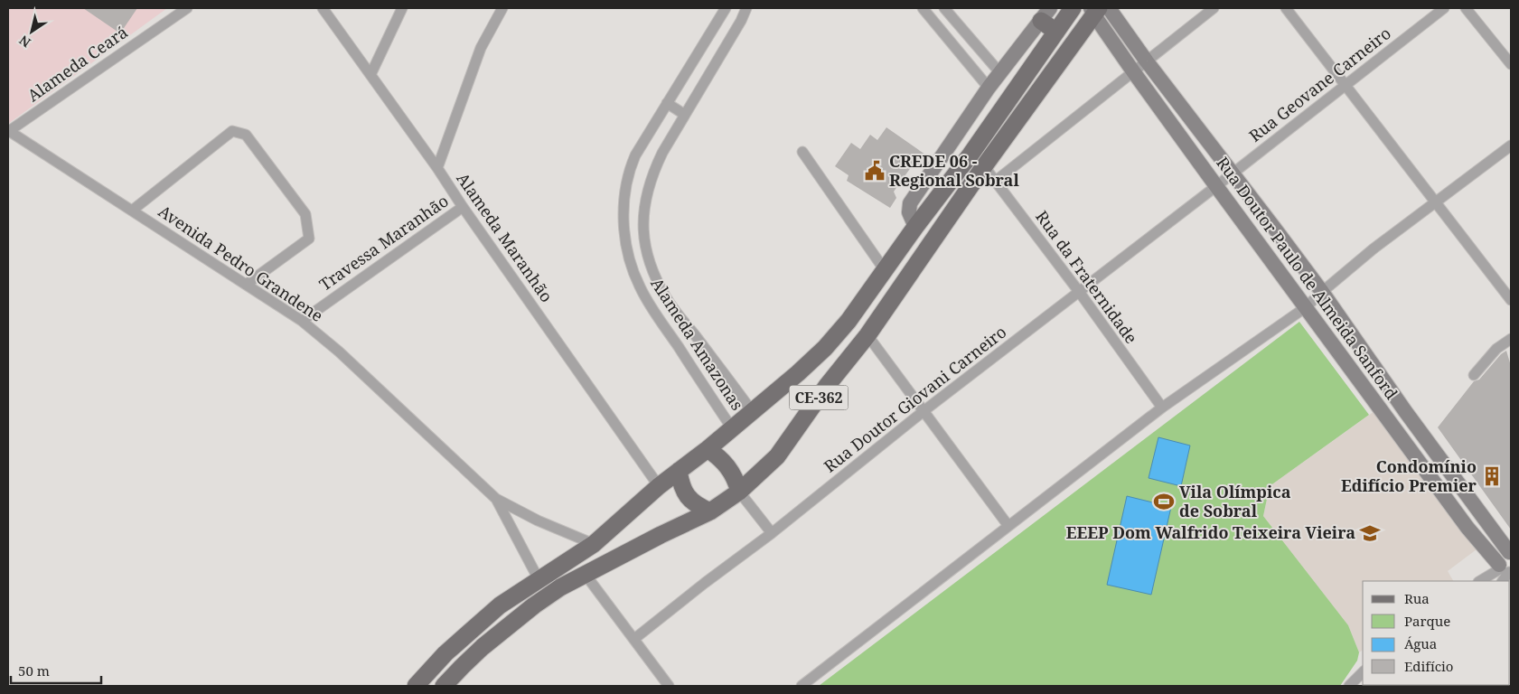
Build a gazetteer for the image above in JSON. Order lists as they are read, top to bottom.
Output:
{
  "streets": {
    "main road": ["CE-362"],
    "street": [
      "Alameda Ceará",
      "Rua Geovane Carneiro",
      "Alameda Maranhão",
      "Travessa Maranhão",
      "Avenida Pedro Grandene",
      "Rua da Fraternidade",
      "Rua Doutor Paulo de Almeida Sanford",
      "Alameda Amazonas",
      "Rua Doutor Giovani Carneiro"
    ]
  },
  "crossings": [
    ["Alameda Ceará", "Avenida Pedro Grandene"],
    ["Rua Geovane Carneiro", "Rua Doutor Paulo de Almeida Sanford"],
    ["Rua Geovane Carneiro", "Rua Doutor Giovani Carneiro"],
    ["Alameda Maranhão", "Travessa Maranhão"],
    ["Alameda Maranhão", "CE-362"],
    ["Travessa Maranhão", "Avenida Pedro Grandene"],
    ["Avenida Pedro Grandene", "CE-362"],
    ["Rua da Fraternidade", "CE-362"],
    ["Rua da Fraternidade", "Rua Doutor Giovani Carneiro"],
    ["Rua Doutor Paulo de Almeida Sanford", "CE-362"],
    ["Rua Doutor Paulo de Almeida Sanford", "Rua Doutor Giovani Carneiro"],
    ["Alameda Amazonas", "CE-362"]
  ],
  "places": {
    "public building": ["CREDE 06 - Regional Sobral"],
    "building": ["Condomínio Edifício Premier"],
    "sports": ["Vila Olímpica de Sobral"],
    "school or university": ["EEEP Dom Walfrido Teixeira Vieira"]
  },
  "legend": [
    "Rua",
    "Parque",
    "Água",
    "Edifício"
  ],
  "scale_bar": "50 m",
  "north": "bottom left"
}
